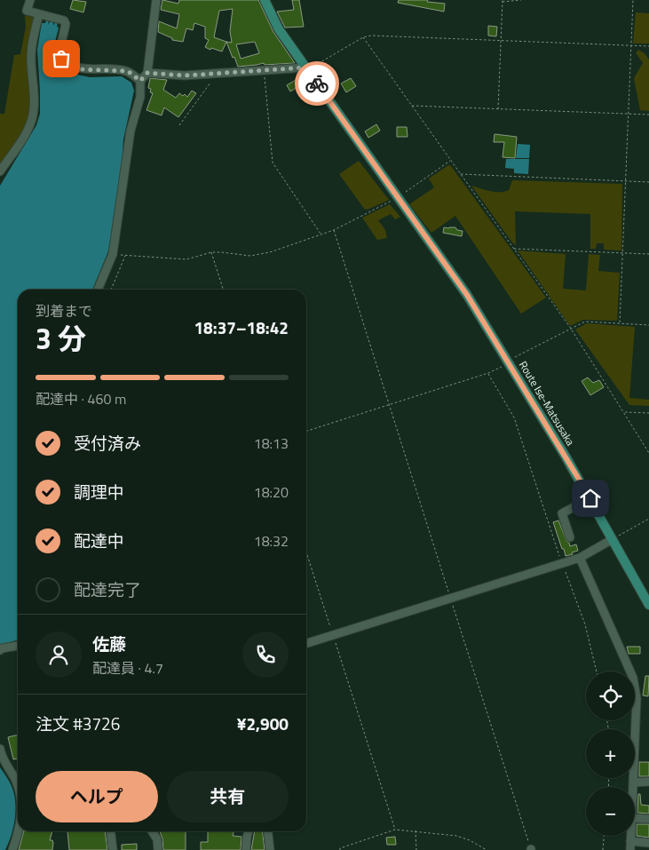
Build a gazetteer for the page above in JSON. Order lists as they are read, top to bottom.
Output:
{
  "streets": {
    "main road": ["Route Ise-Matsusaka"]
  },
  "page": {
    "heading": ["3 分", "到着まで", "18:37–18:42"],
    "panel": [
      "佐藤",
      "配達員 · 4.7",
      "注文 #3726",
      "¥2,900"
    ],
    "bar": "配達中 · 460 m",
    "list": [
      ["受付済み", "18:13"],
      ["調理中", "18:20"],
      ["配達中", "18:32"],
      "配達完了"
    ],
    "map_buttons": ["+", "−"],
    "buttons": ["ヘルプ", "共有"]
  }
}
